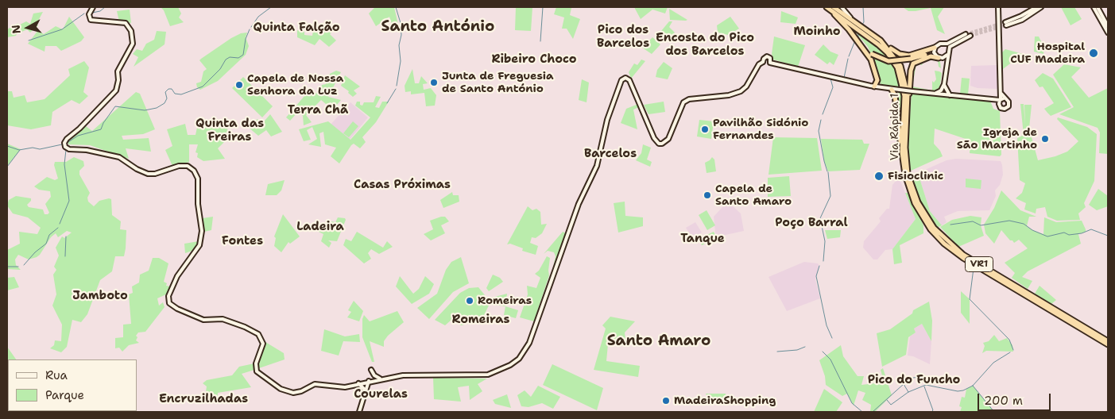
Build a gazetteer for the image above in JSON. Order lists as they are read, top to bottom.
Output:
{
  "streets": {
    "highway": ["Via Rápida 1", "VR1"]
  },
  "districts": [
    "Santo António",
    "Quinta Falção",
    "Pico dos Barcelos",
    "Moinho",
    "Encosta do Pico dos Barcelos",
    "Ribeiro Choco",
    "Terra Chã",
    "Quinta das Freiras",
    "Barcelos",
    "Casas Próximas",
    "Poço Barral",
    "Ladeira",
    "Tanque",
    "Fontes",
    "Jamboto",
    "Romeiras",
    "Santo Amaro",
    "Pico do Funcho",
    "Courelas",
    "Encruzilhadas"
  ],
  "places": [
    "Hospital CUF Madeira",
    "Junta de Freguesia de Santo António",
    "Capela de Nossa Senhora da Luz",
    "Pavilhão Sidónio Fernandes",
    "Igreja de São Martinho",
    "Fisioclinic",
    "Capela de Santo Amaro",
    "Romeiras",
    "MadeiraShopping"
  ],
  "legend": ["Rua", "Parque"],
  "scale_bar": "200 m",
  "north": "left"
}
